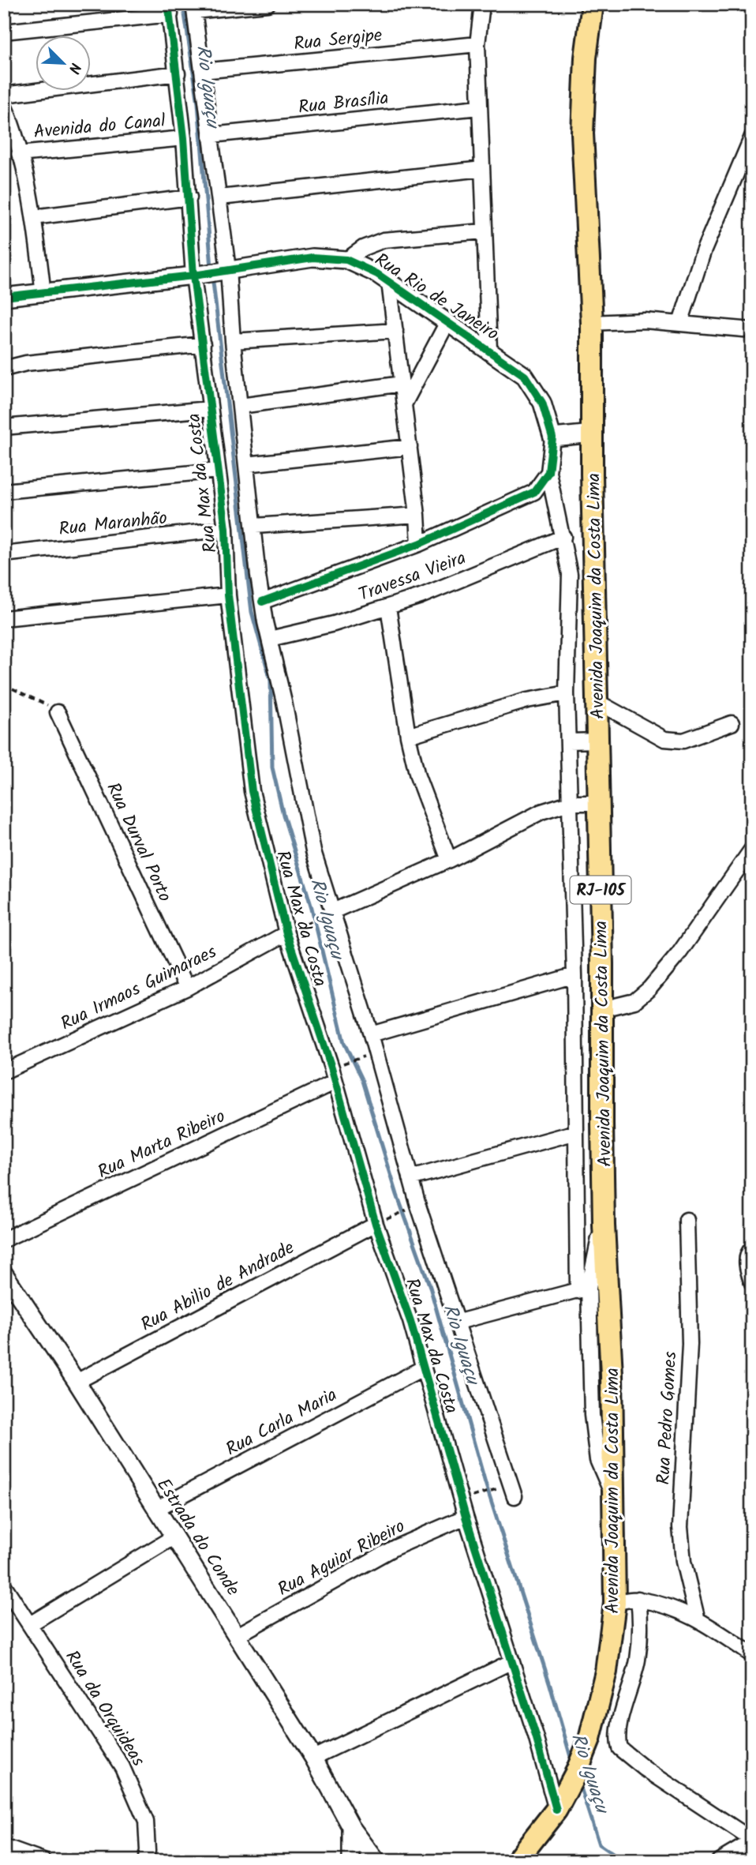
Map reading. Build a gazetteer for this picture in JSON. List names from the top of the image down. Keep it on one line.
{"streets":{"main road":["Avenida Joaquim da Costa Lima","RJ-105"],"street":["Rua Sergipe","Rua Brasília","Avenida do Canal","Rua Rio de Janeiro","Rua Max da Costa","Rua Maranhão","Travessa Vieira","Rua Durval Porto","Rua Irmaos Guimaraes","Rua Marta Ribeiro","Rua Abilio de Andrade","Rua Pedro Gomes","Rua Carla Maria","Estrada do Conde","Rua Aguiar Ribeiro","Rua da Orquideas"]},"crossings":[["Rua Sergipe","Rua Max da Costa"],["Rua Brasília","Rua Max da Costa"],["Avenida do Canal","Rua Max da Costa"],["Rua Rio de Janeiro","Rua Max da Costa"],["Rua Max da Costa","Rua Maranhão"],["Rua Max da Costa","Travessa Vieira"],["Rua Max da Costa","Avenida Joaquim da Costa Lima"],["Rua Max da Costa","Rua Irmaos Guimaraes"],["Rua Max da Costa","Rua Marta Ribeiro"],["Rua Max da Costa","Rua Abilio de Andrade"],["Rua Max da Costa","Rua Carla Maria"],["Rua Max da Costa","Rua Aguiar Ribeiro"],["Rua Durval Porto","Rua Irmaos Guimaraes"],["Rua Abilio de Andrade","Estrada do Conde"],["Rua Carla Maria","Estrada do Conde"],["Estrada do Conde","Rua Aguiar Ribeiro"]],"water":["Rio Iguaçu"],"north":"bottom right"}
